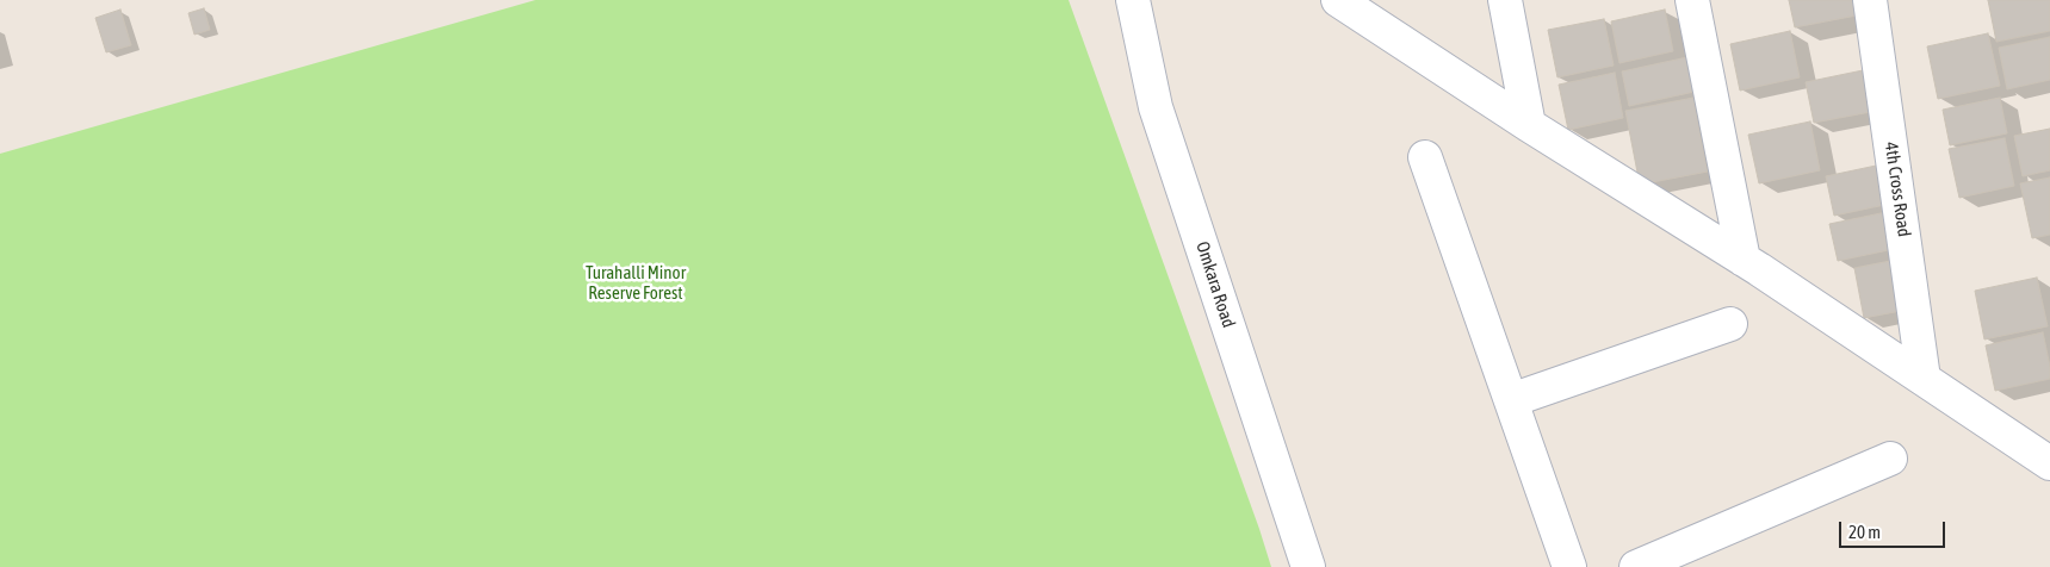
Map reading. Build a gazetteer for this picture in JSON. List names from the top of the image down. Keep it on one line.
{"streets":{"street":["4th Cross Road","Omkara Road"]},"parks":["Turahalli Minor Reserve Forest"],"scale_bar":"20 m"}
